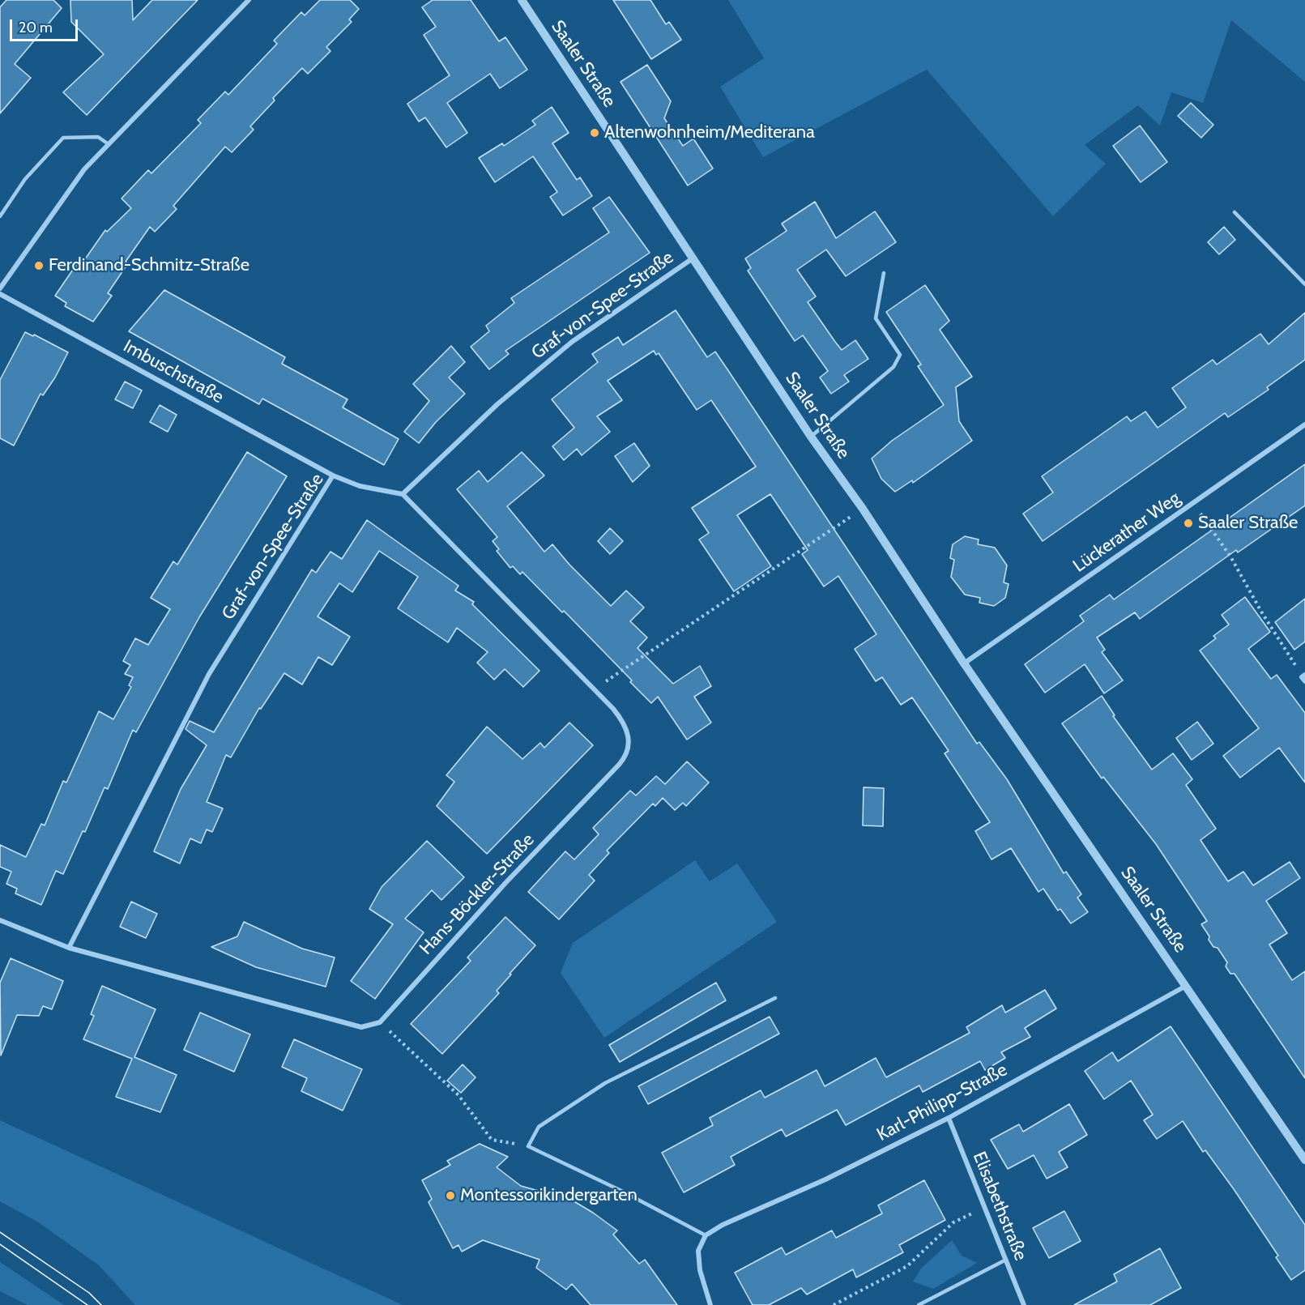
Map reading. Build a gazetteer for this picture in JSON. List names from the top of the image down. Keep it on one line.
{"streets":{"street":["Saaler Straße","Graf-von-Spee-Straße","Imbuschstraße","Lückerather Weg","Hans-Böckler-Straße","Karl-Philipp-Straße","Elisabethstraße"]},"crossings":[["Saaler Straße","Graf-von-Spee-Straße"],["Saaler Straße","Lückerather Weg"],["Saaler Straße","Karl-Philipp-Straße"],["Graf-von-Spee-Straße","Imbuschstraße"],["Graf-von-Spee-Straße","Hans-Böckler-Straße"],["Karl-Philipp-Straße","Elisabethstraße"]],"places":["Altenwohnheim/Mediterana","Ferdinand-Schmitz-Straße","Saaler Straße","Montessorikindergarten"],"scale_bar":"20 m"}
